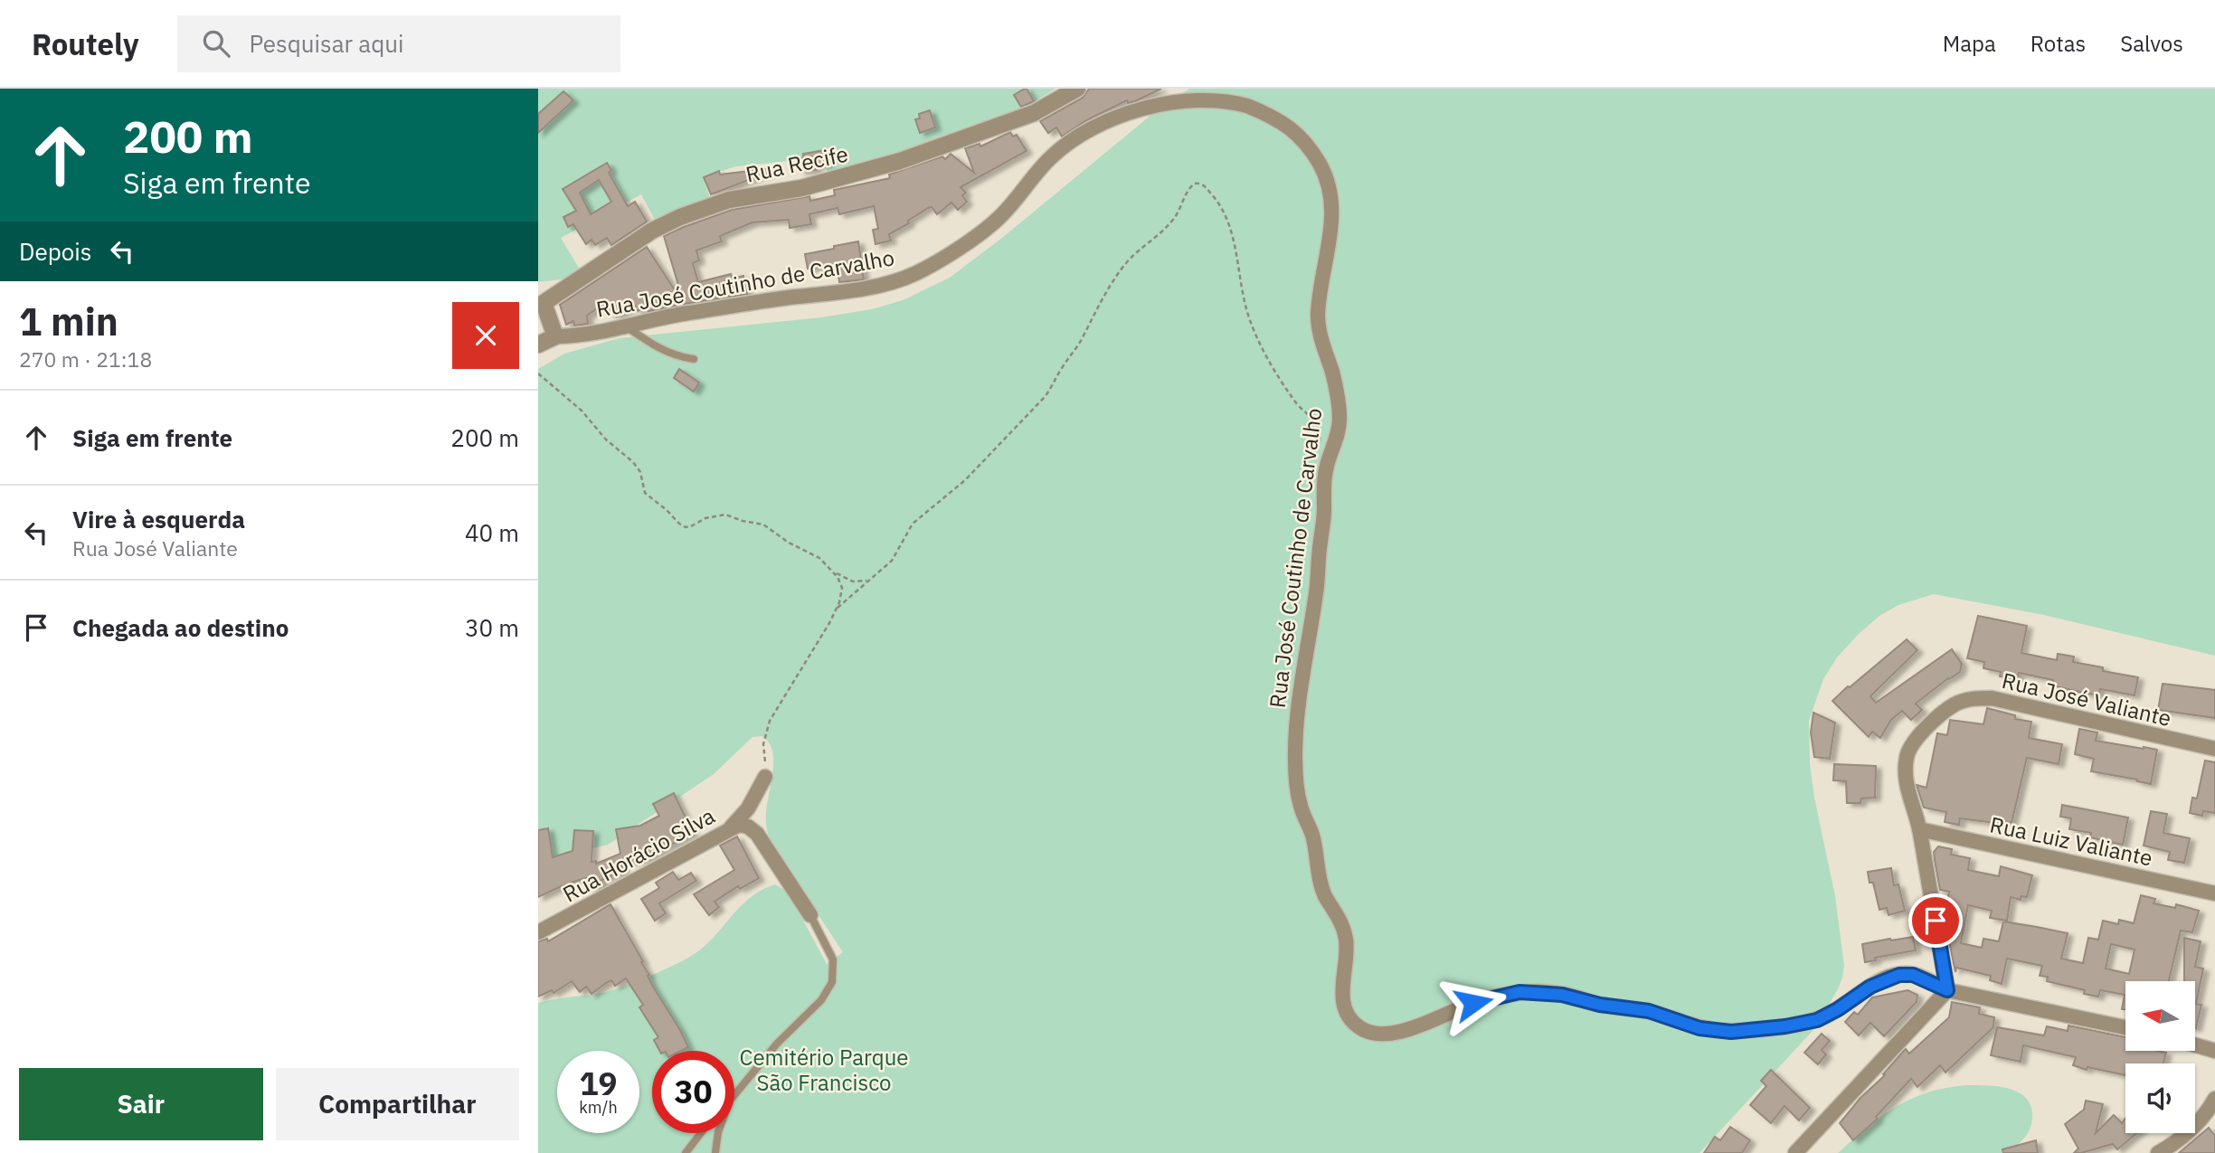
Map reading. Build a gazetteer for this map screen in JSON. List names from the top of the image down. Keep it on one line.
{"streets":{"street":["Rua Recife","Rua José Coutinho de Carvalho","Rua José Valiante","Rua Luiz Valiante","Rua Horácio Silva"]},"crossings":[["Rua José Coutinho de Carvalho","Rua José Valiante"],["Rua José Valiante","Rua Luiz Valiante"]],"parks":["Cemitério Parque São Francisco"],"north":"left","page":{"header":"Routely","search":"Pesquisar aqui","nav":["Mapa","Rotas","Salvos"],"turn":["200 m","Siga em frente"],"then":"Depois","heading":["1 min","270 m · 21:18"],"list":[{"name":"Siga em frente","value":"200 m"},{"name":"Vire à esquerda","note":"Rua José Valiante","value":"40 m"},{"name":"Chegada ao destino","value":"30 m"}],"speed":"19 km/h","limit":"30","buttons":["Sair","Compartilhar"]}}
